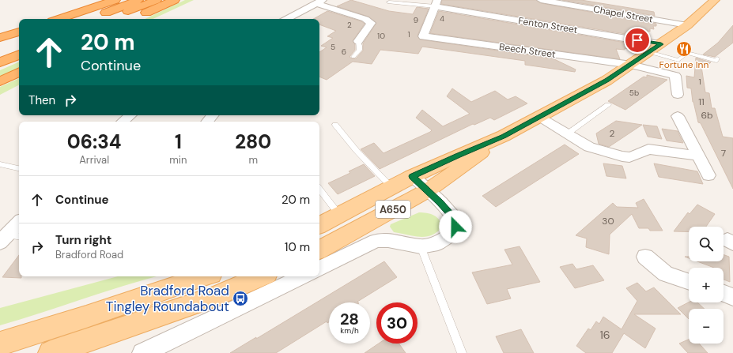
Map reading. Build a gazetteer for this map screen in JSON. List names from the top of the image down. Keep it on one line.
{"streets":{"main road":["A650"],"street":["Chapel Street","Fenton Street","Beech Street"]},"crossings":[["Chapel Street","A650"],["Fenton Street","Beech Street"],["Fenton Street","A650"],["Beech Street","A650"]],"places":{"restaurant":["Fortune Inn"],"bus stop":["Bradford Road Tingley Roundabout"]},"house_numbers":["4","9","2","1","10","5","6","1","5b","11","6b","2","7","30","16"],"page":{"turn":["20 m","Continue"],"then":"Then","eta":["06:34","Arrival","1","min","280","m"],"list":[{"name":"Continue","value":"20 m"},{"name":"Turn right","note":"Bradford Road","value":"10 m"}],"map_buttons":["+","−"],"speed":"28 km/h","limit":"30"}}
